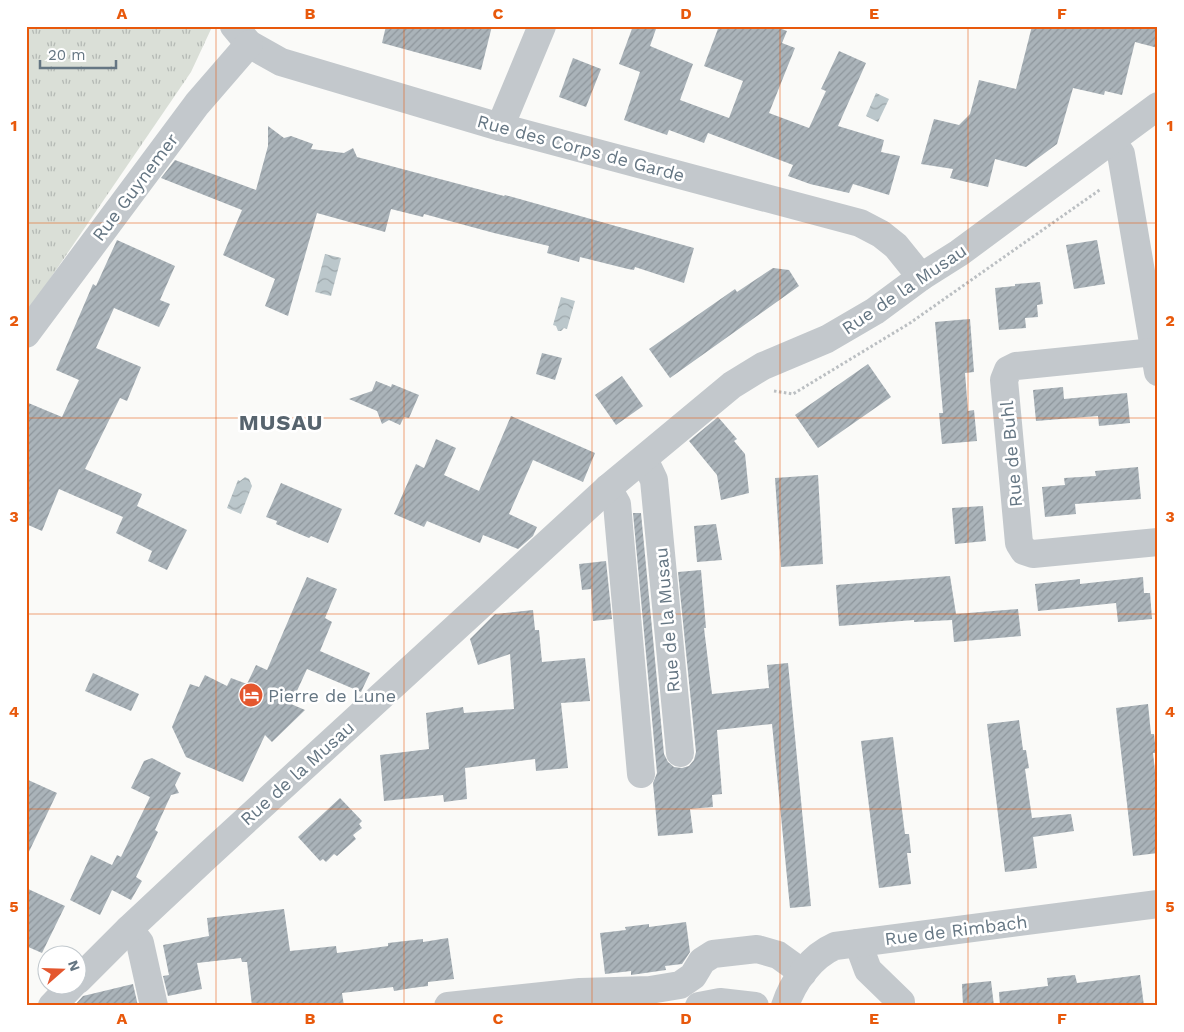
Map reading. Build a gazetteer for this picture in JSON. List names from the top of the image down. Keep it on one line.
{"streets":{"street":["Rue des Corps de Garde","Rue Guynemer","Rue de la Musau","Rue de Buhl","Rue de Rimbach"]},"crossings":[["Rue des Corps de Garde","Rue Guynemer"],["Rue des Corps de Garde","Rue de la Musau"]],"districts":["MUSAU"],"places":{"hotel":["Pierre de Lune"]},"scale_bar":"20 m","north":"right","grid":{"columns":["A","B","C","D","E","F"],"rows":["1","2","3","4","5"]}}
